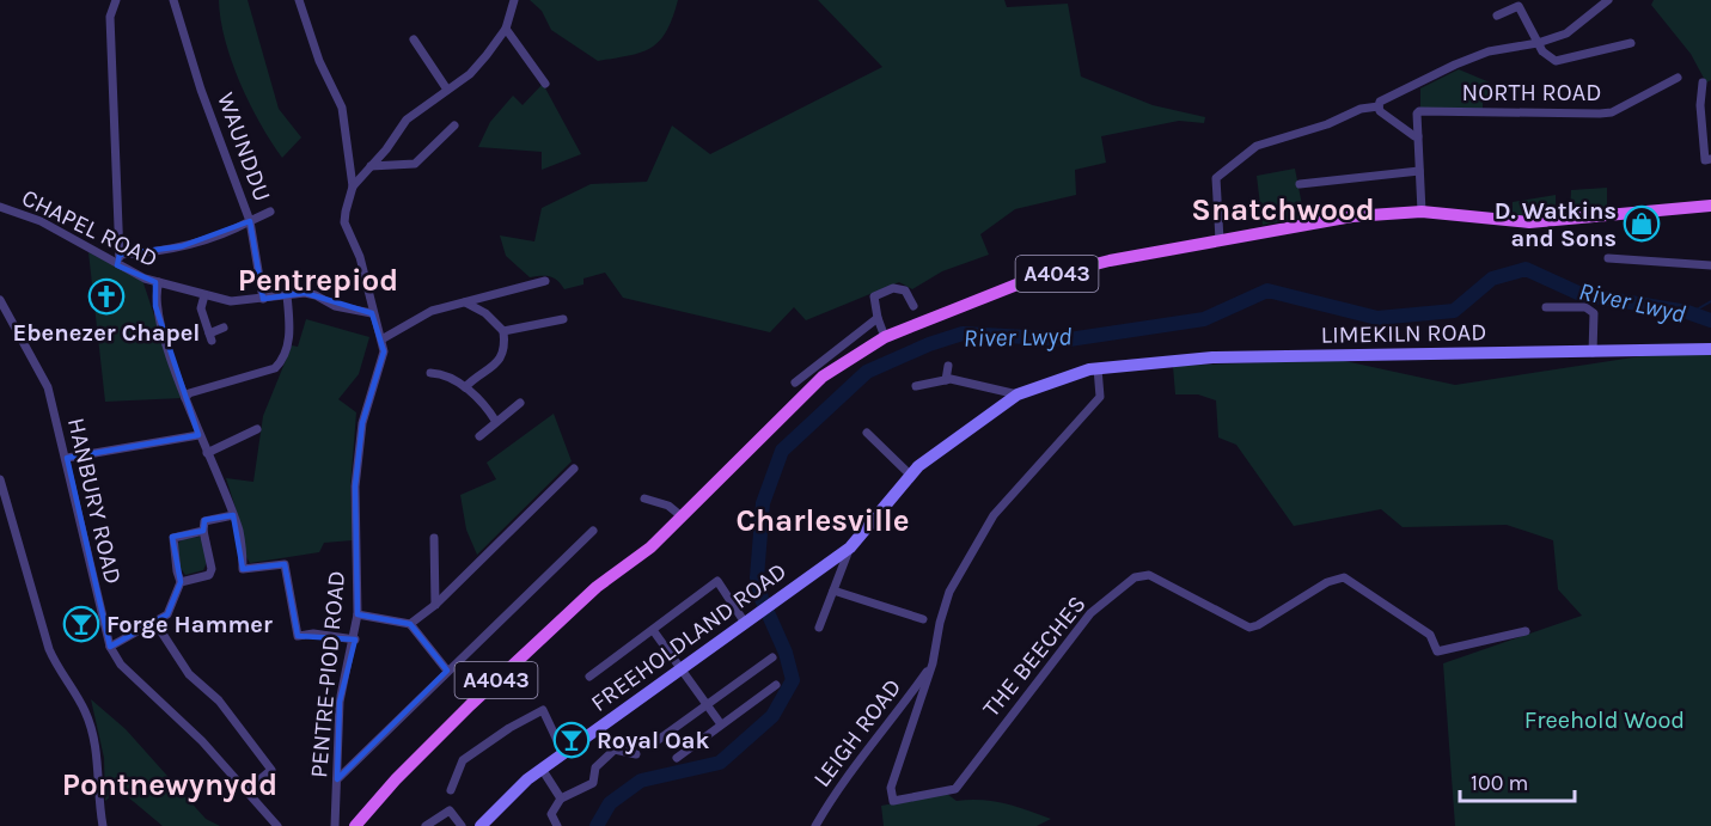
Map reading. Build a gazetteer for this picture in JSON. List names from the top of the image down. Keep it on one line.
{"streets":{"main road":["A4043","LIMEKILN ROAD","FREEHOLDLAND ROAD"],"street":["NORTH ROAD","WAUNDDU","CHAPEL ROAD","HANBURY ROAD","THE BEECHES","PENTRE-PIOD ROAD","LEIGH ROAD"]},"crossings":[["CHAPEL ROAD","PENTRE-PIOD ROAD"],["LIMEKILN ROAD","FREEHOLDLAND ROAD"],["THE BEECHES","LEIGH ROAD"]],"districts":["Snatchwood","Pentrepiod","Charlesville","Pontnewynydd"],"water":["River Lwyd"],"parks":["Freehold Wood"],"places":{"shop":["D. Watkins and Sons"],"church":["Ebenezer Chapel"],"bar":["Forge Hammer","Royal Oak"]},"scale_bar":"100 m"}
